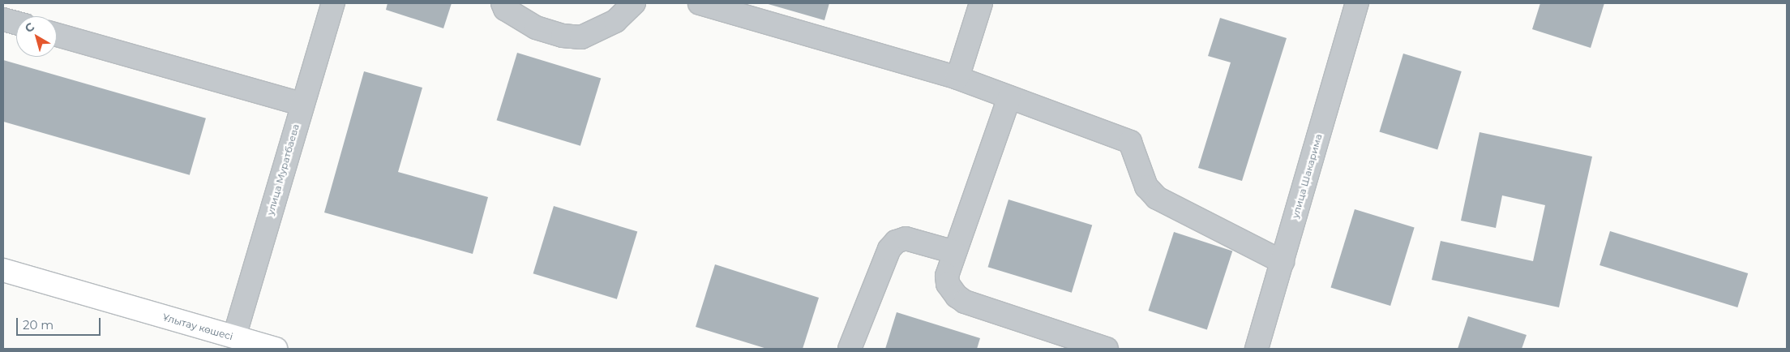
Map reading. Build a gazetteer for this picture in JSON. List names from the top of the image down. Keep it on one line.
{"streets":{"main road":["Ұлытау көшесі"],"street":["улица Муратбаева","улица Шакарима"]},"crossings":[["улица Муратбаева","Ұлытау көшесі"]],"scale_bar":"20 m","north":"top left"}
